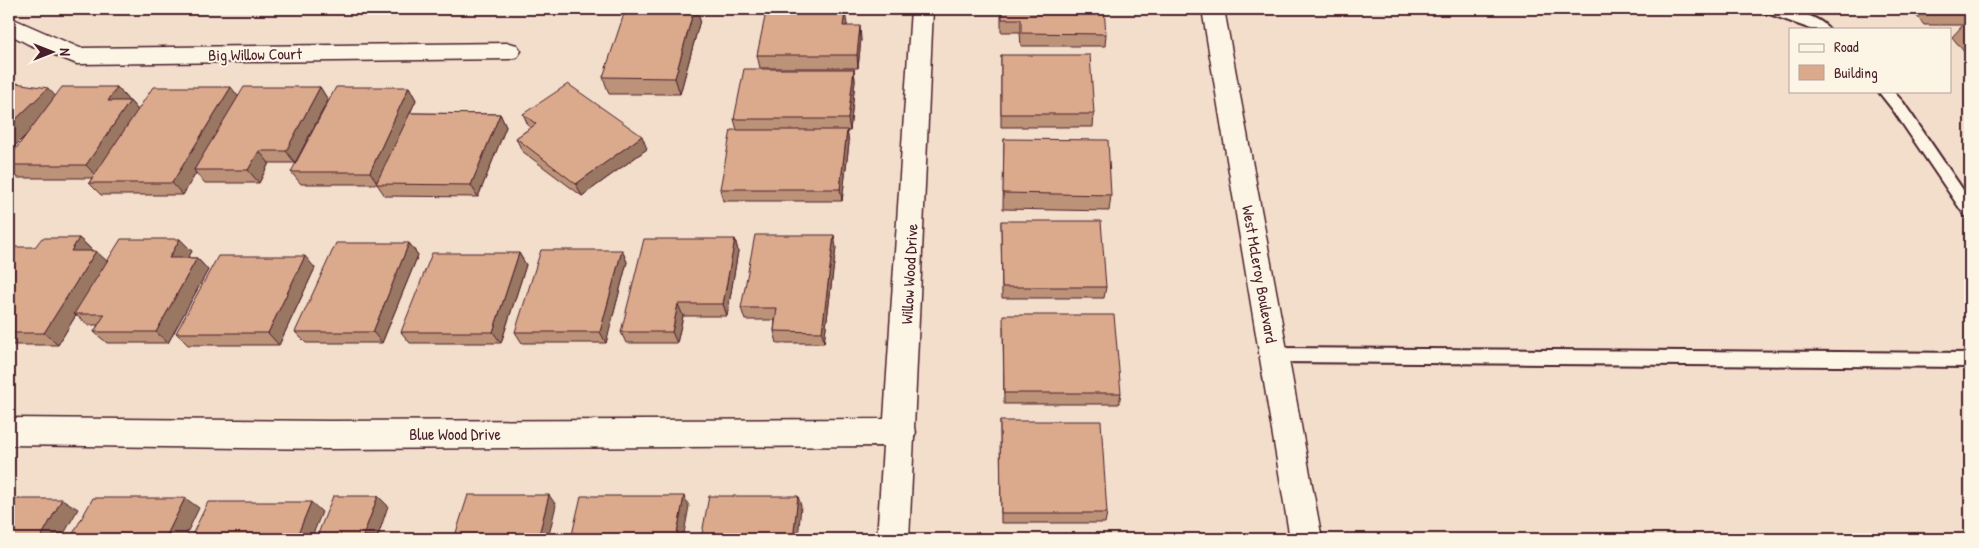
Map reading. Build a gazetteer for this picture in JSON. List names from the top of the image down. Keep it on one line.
{"streets":{"street":["Big Willow Court","Willow Wood Drive","West McLeroy Boulevard","Blue Wood Drive"]},"crossings":[["Willow Wood Drive","Blue Wood Drive"]],"legend":["Road","Building"],"north":"right"}
